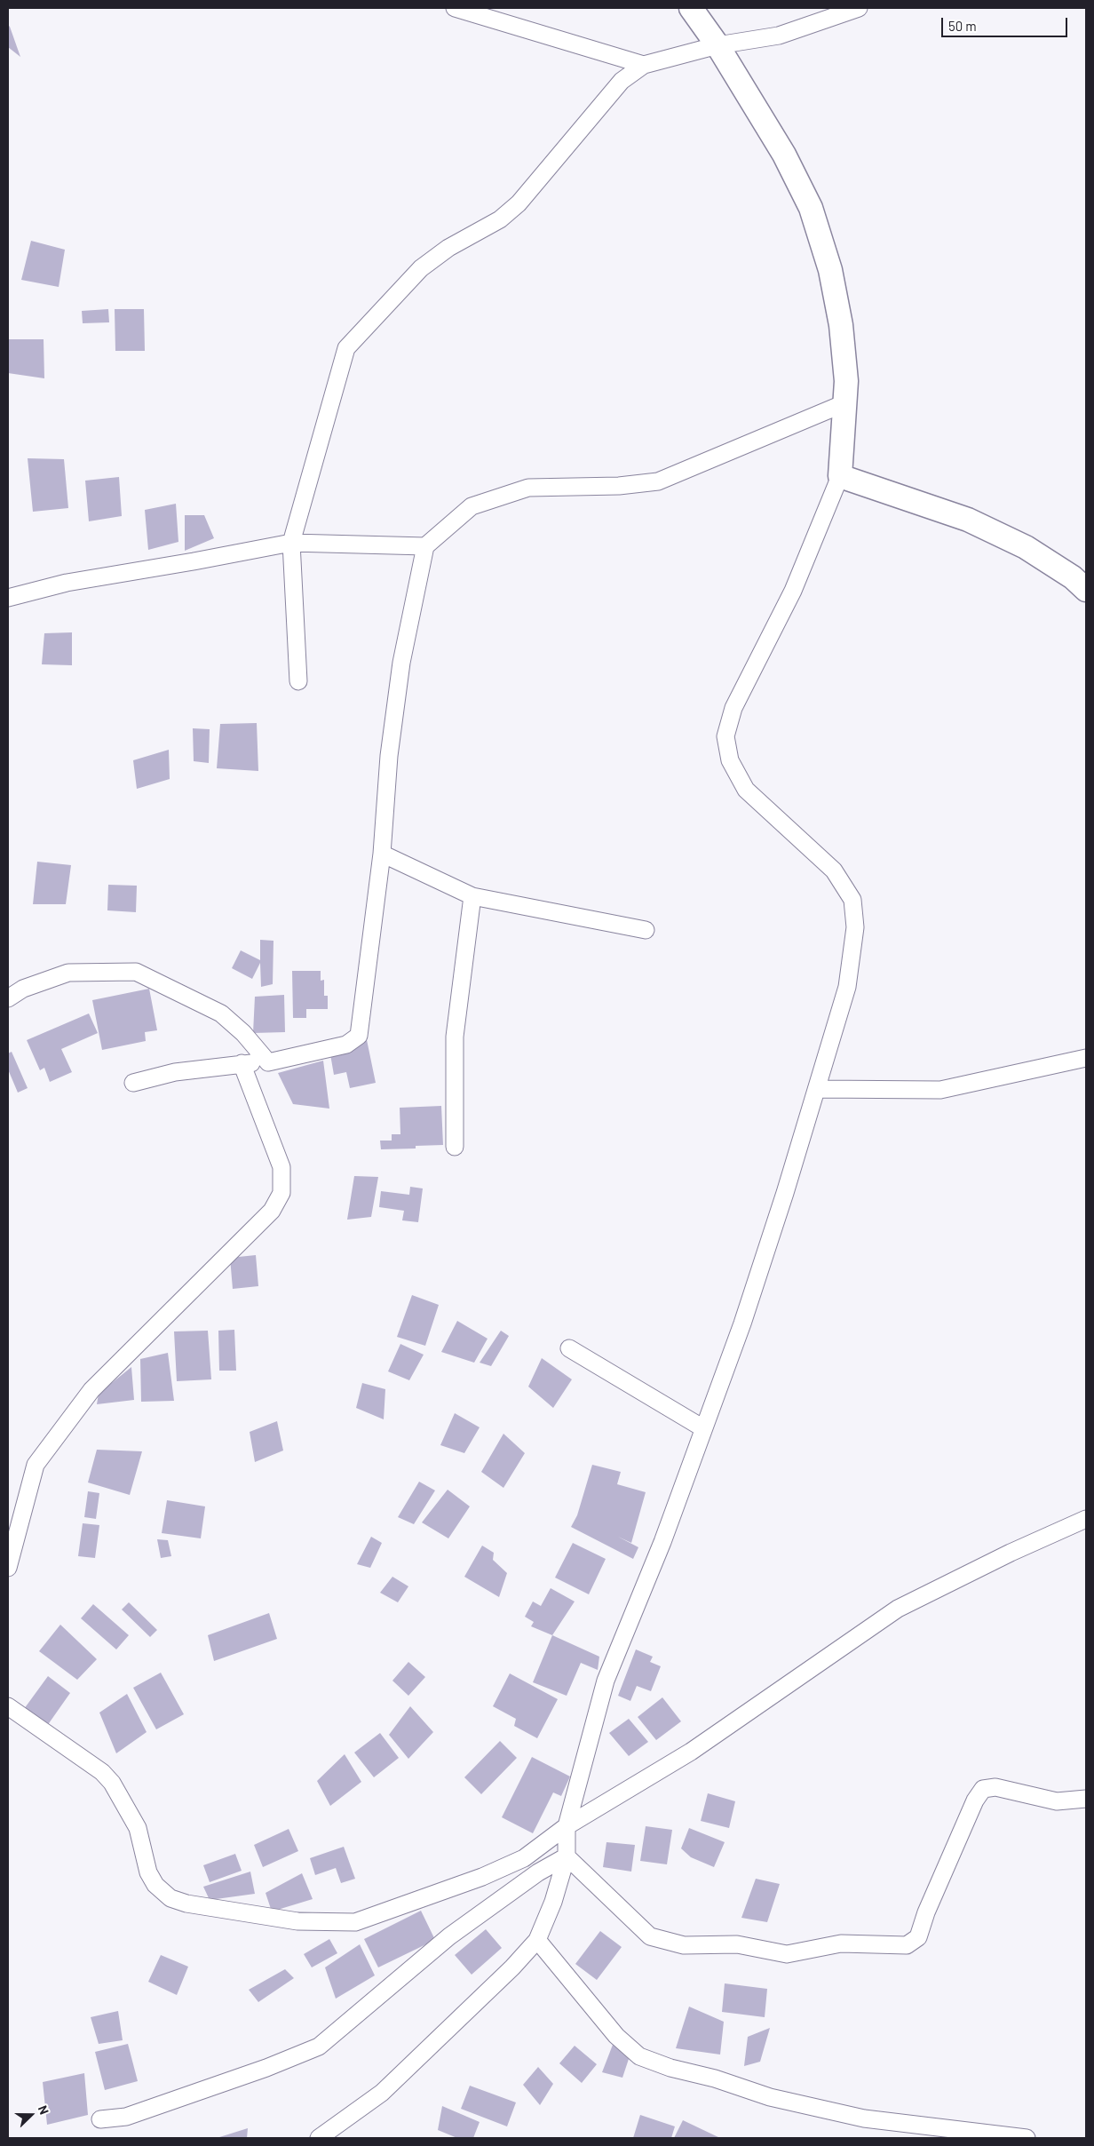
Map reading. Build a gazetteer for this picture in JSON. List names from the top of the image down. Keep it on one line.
{"scale_bar":"50 m","north":"right"}
